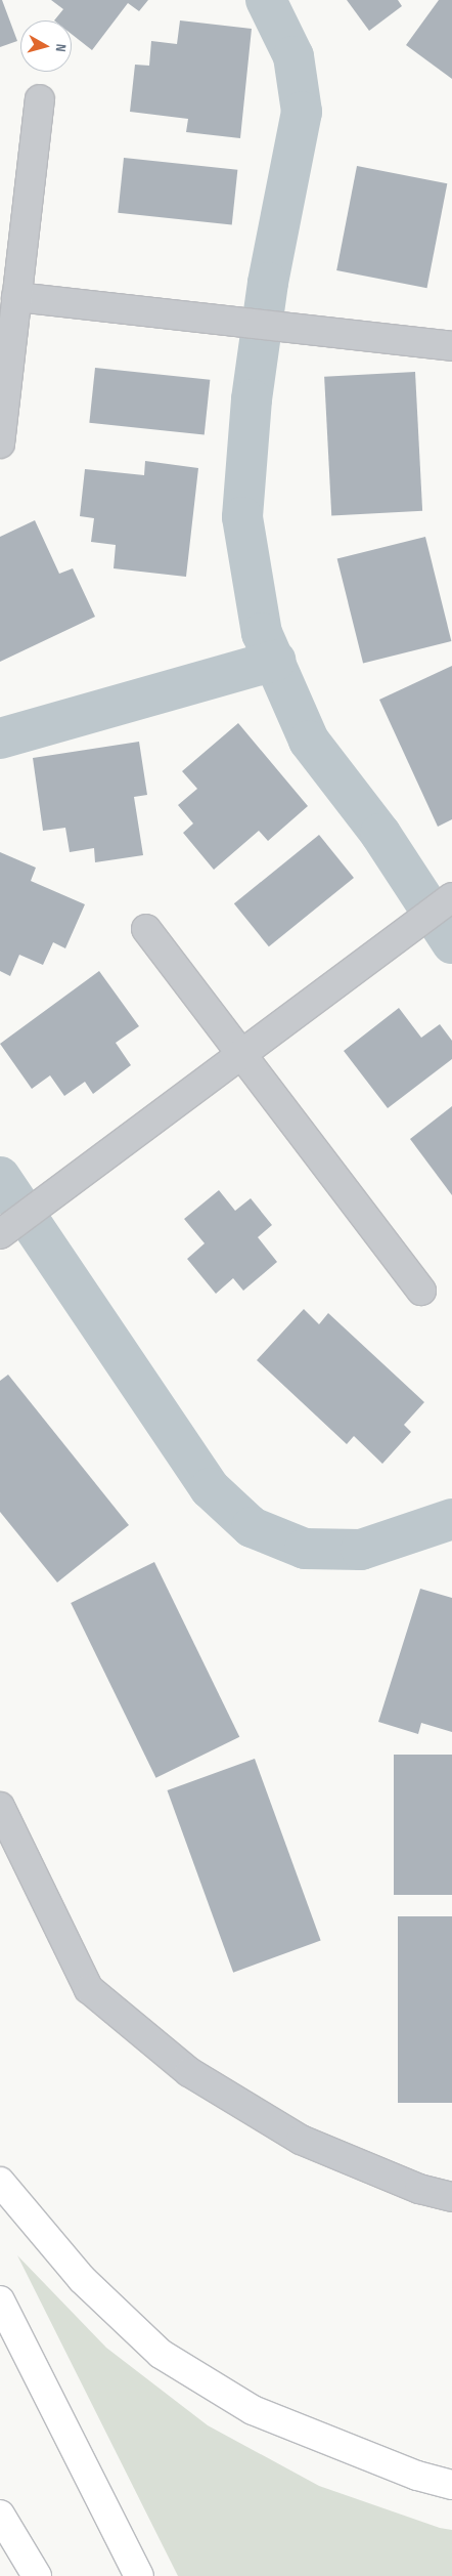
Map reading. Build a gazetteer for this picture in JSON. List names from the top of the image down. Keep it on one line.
{"north":"right"}
